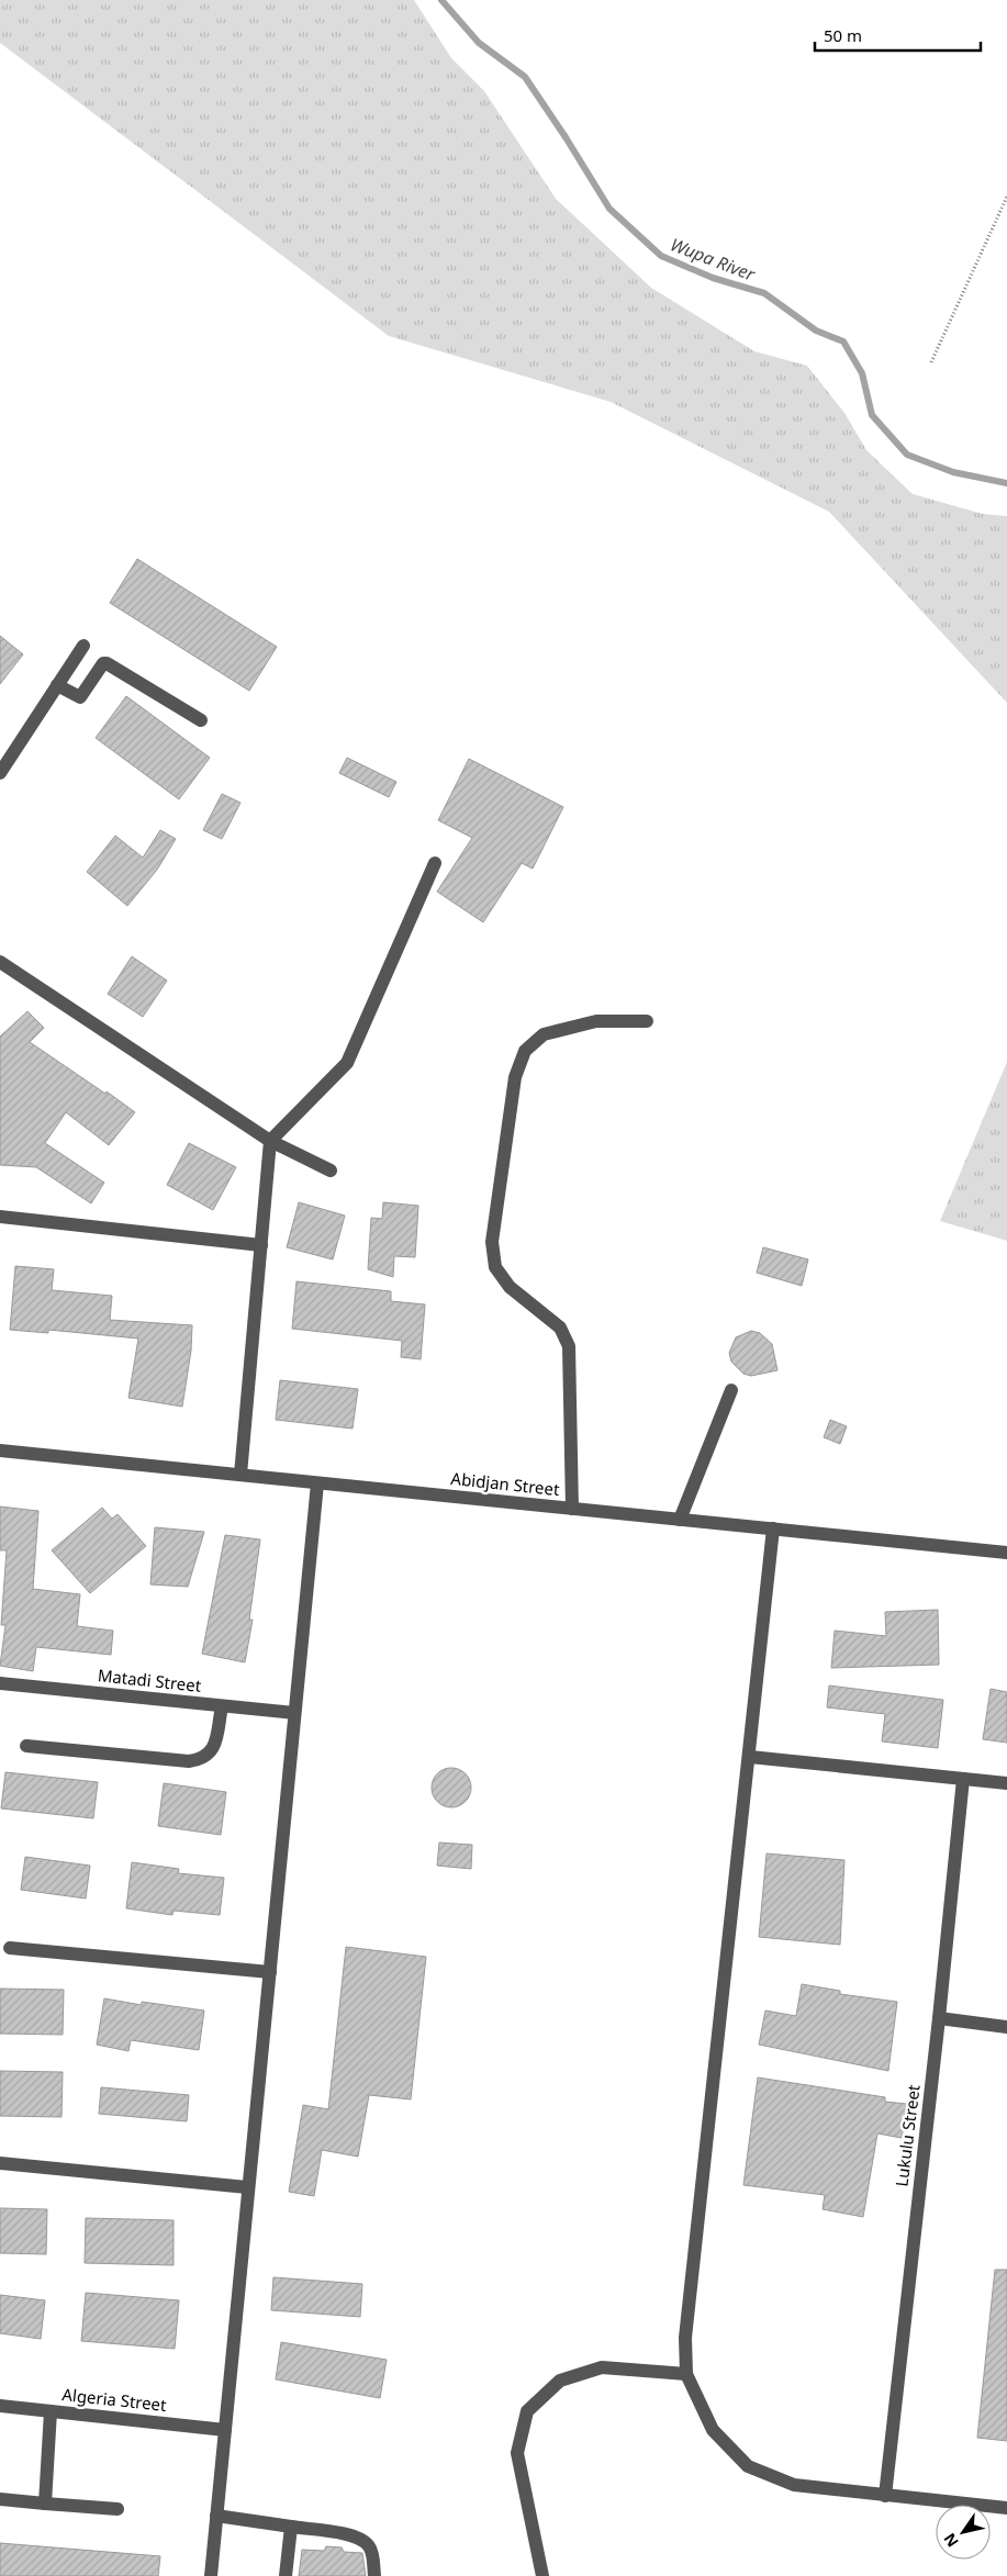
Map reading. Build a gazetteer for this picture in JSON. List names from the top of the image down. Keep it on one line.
{"streets":{"street":["Abidjan Street","Matadi Street","Lukulu Street","Algeria Street"]},"water":["Wupa River"],"scale_bar":"50 m","north":"bottom left"}
